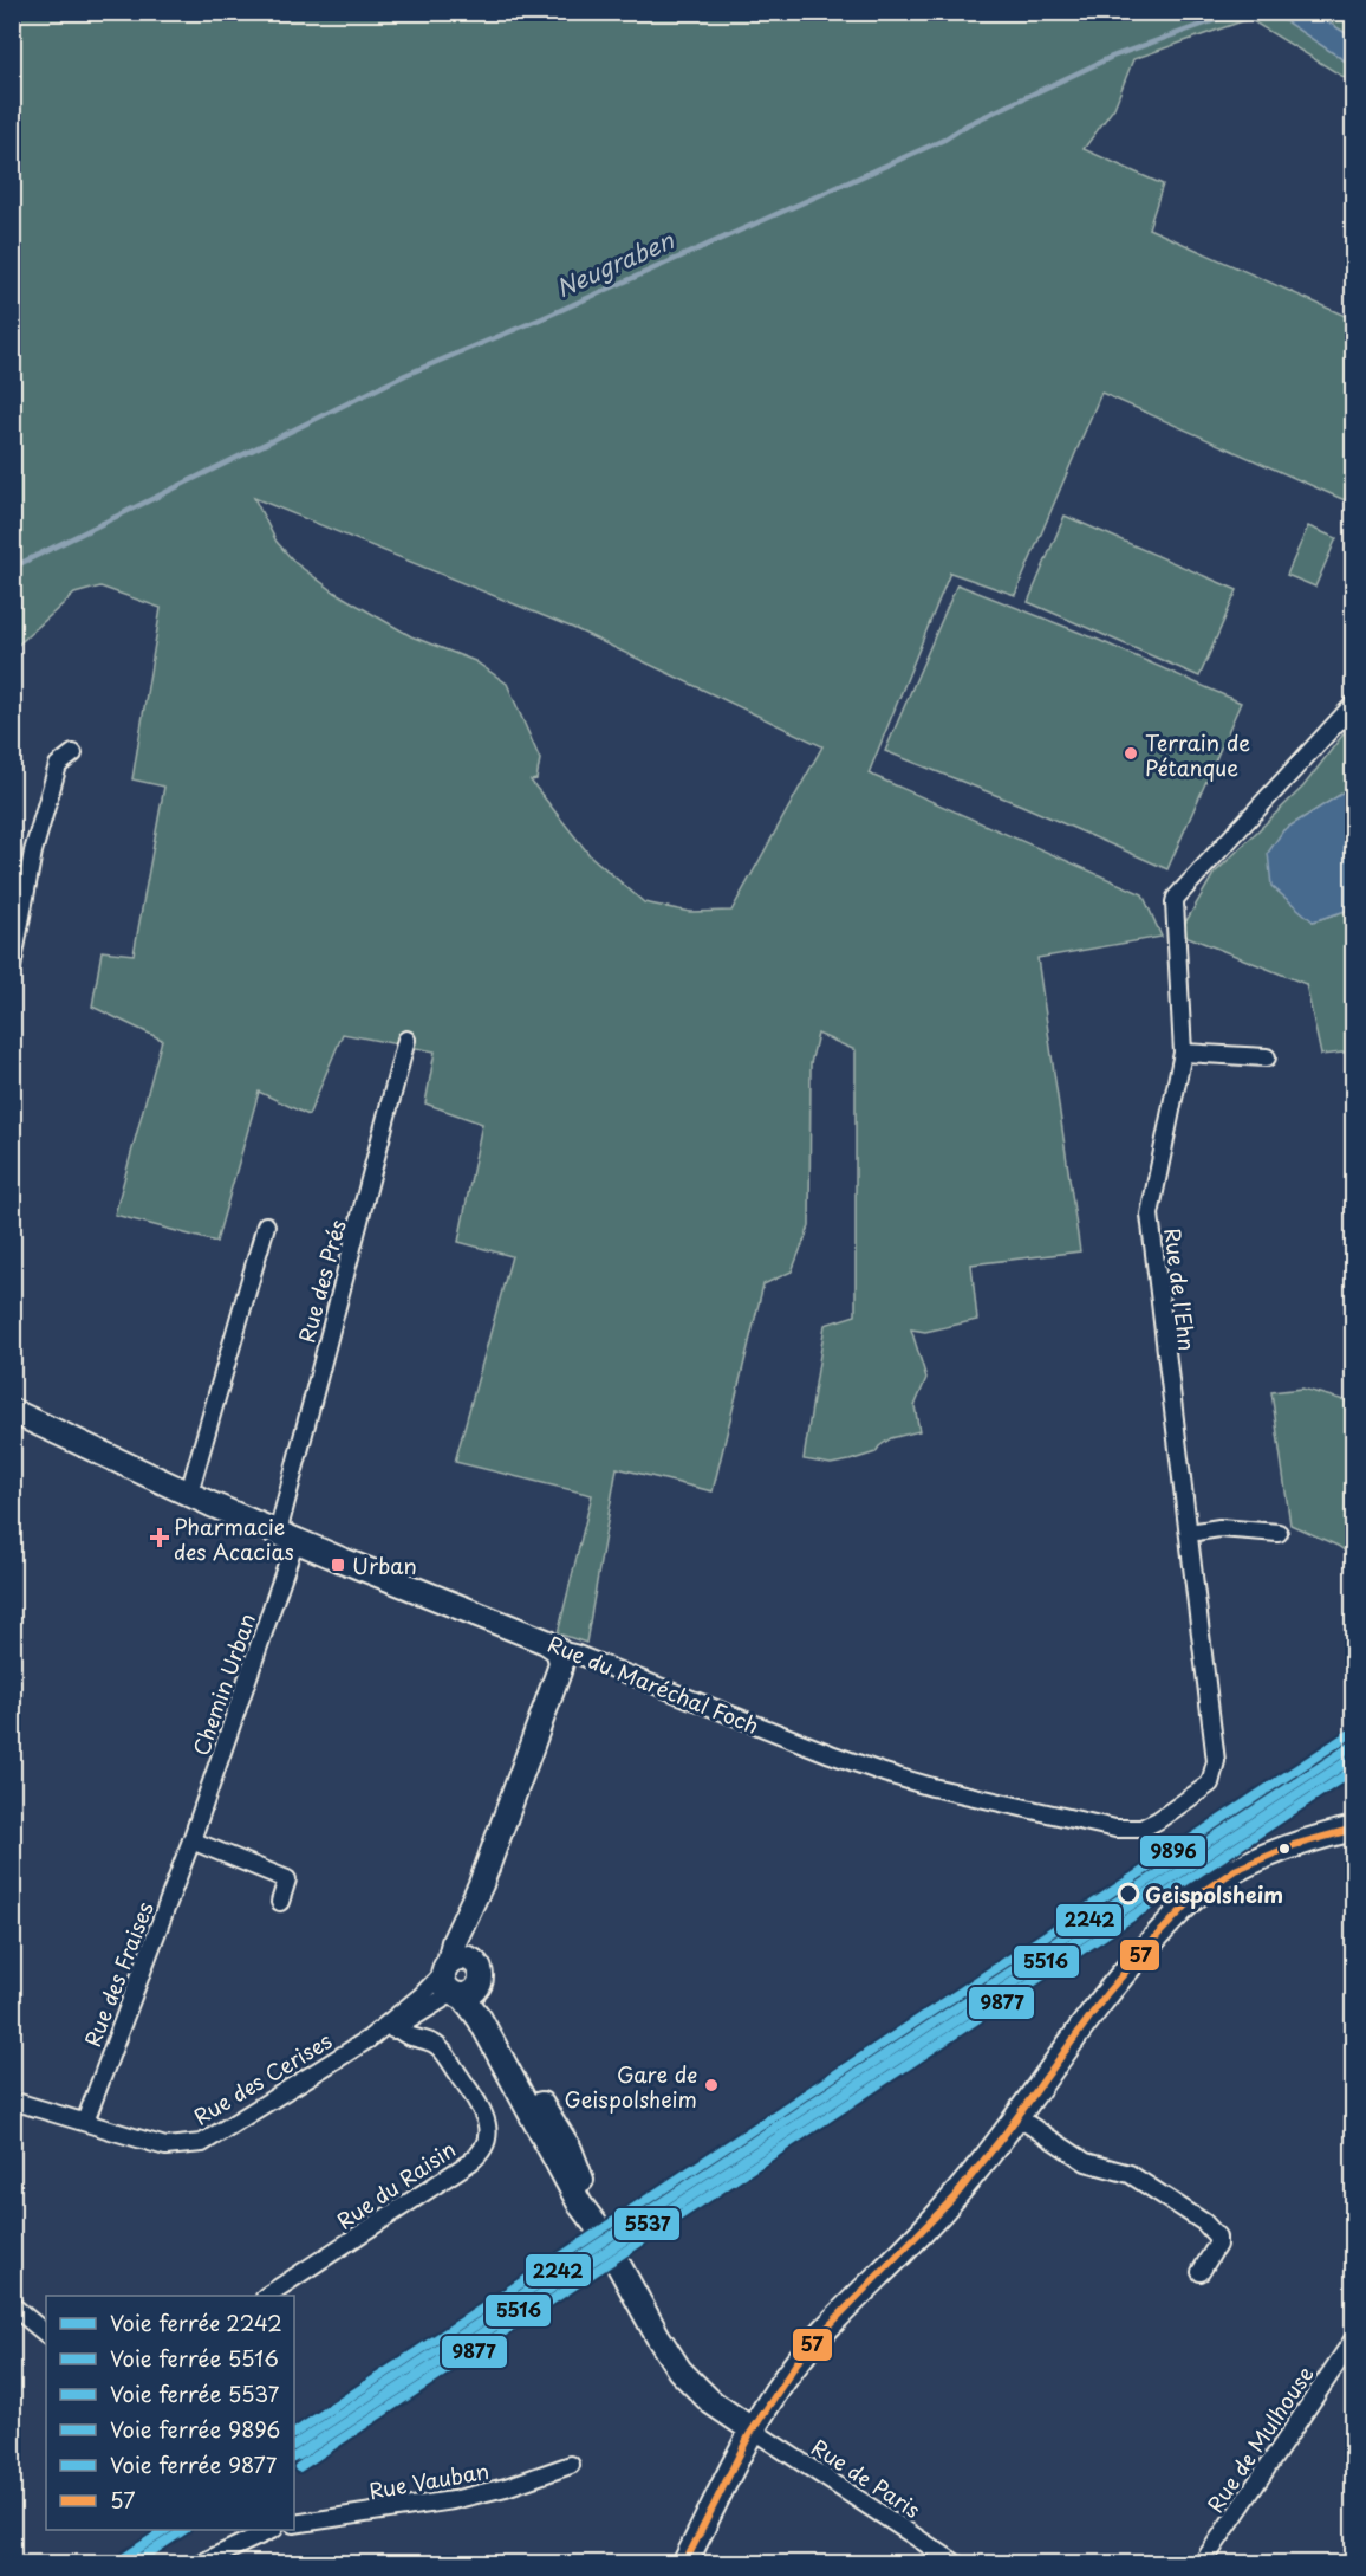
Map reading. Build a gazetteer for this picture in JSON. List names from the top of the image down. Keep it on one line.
{"streets":{"main road":["Rue du Maréchal Foch"],"street":["Rue des Prés","Rue de l'Ehn","Chemin Urban","Rue des Fraises","Rue des Cerises","Rue du Raisin","Rue de Mulhouse","Rue de Paris","Rue Vauban"]},"crossings":[["Rue des Prés","Chemin Urban"],["Rue des Prés","Rue du Maréchal Foch"],["Rue de l'Ehn","Rue du Maréchal Foch"],["Chemin Urban","Rue du Maréchal Foch"],["Chemin Urban","Rue des Fraises"],["Rue des Fraises","Rue des Cerises"],["Rue des Cerises","Rue du Raisin"]],"water":["Neugraben"],"places":{"other":["Terrain de Pétanque","Geispolsheim","Gare de Geispolsheim"],"health":["Pharmacie des Acacias"],"transit":["Urban"]},"lines":["rail line 9896","rail line 2242","rail line 5537","rail line 5516","rail line 9877","transit line 57"],"legend":["Voie ferrée 2242","Voie ferrée 5516","Voie ferrée 5537","Voie ferrée 9896","Voie ferrée 9877","57"]}
